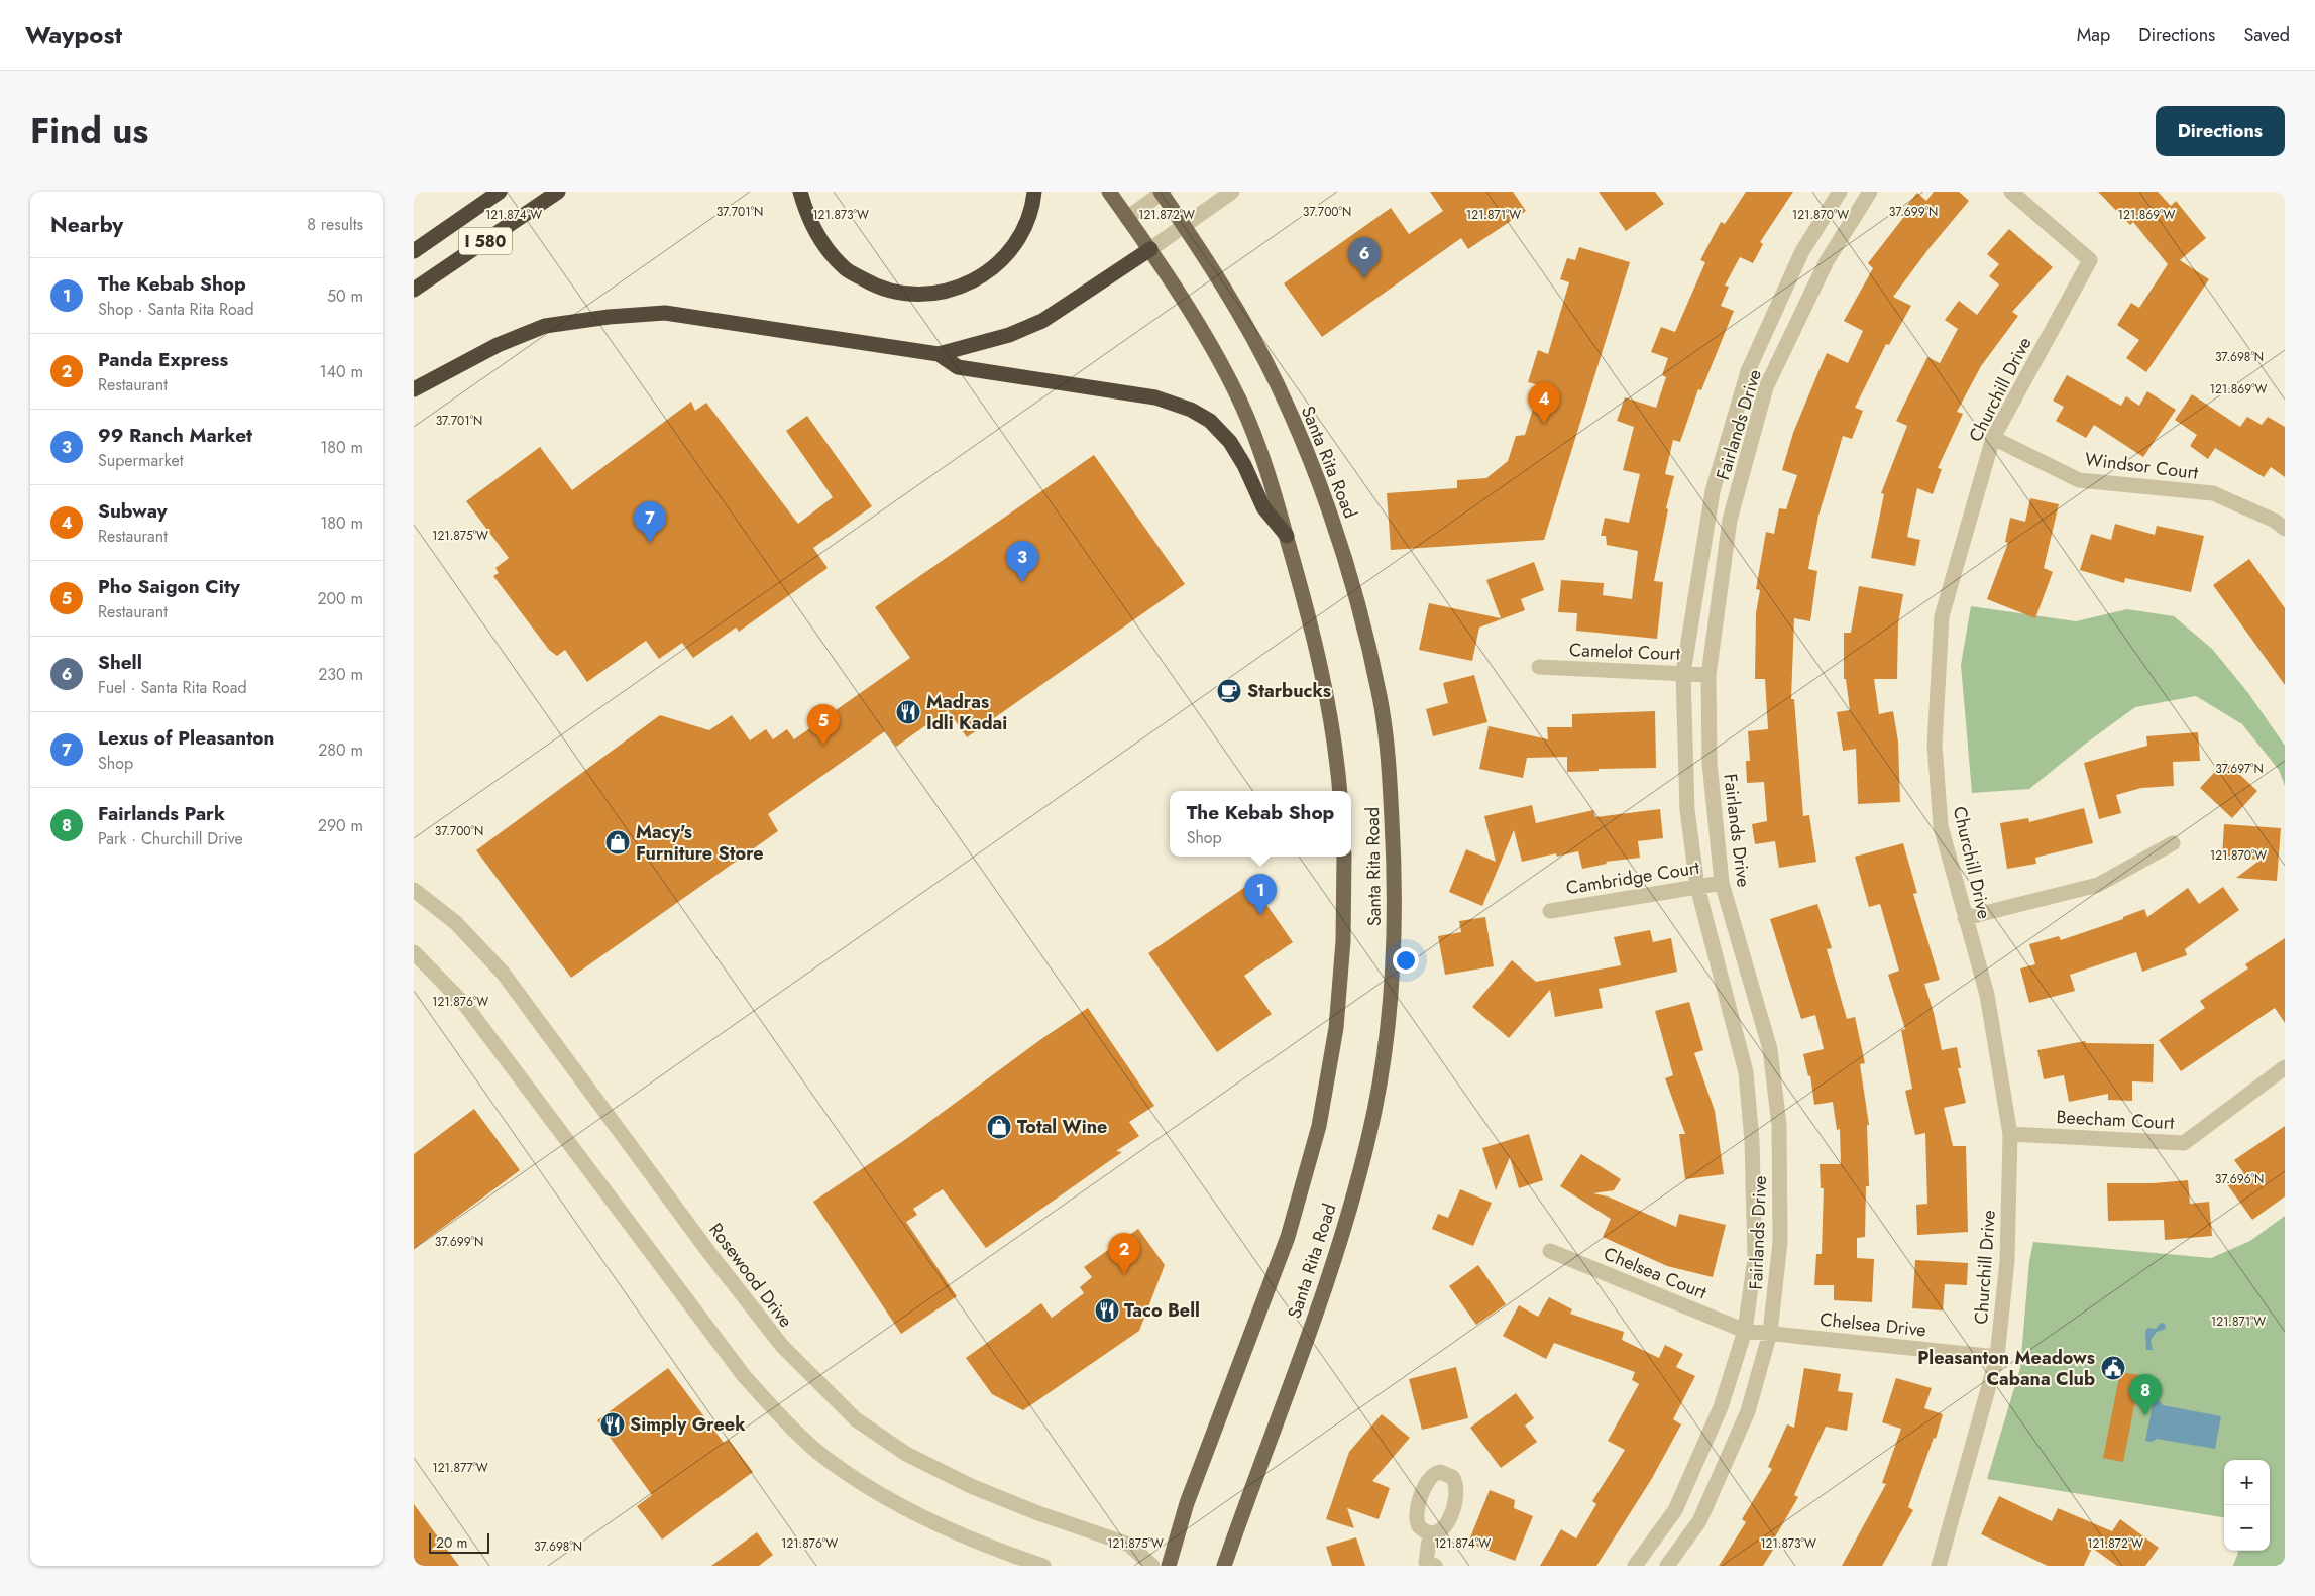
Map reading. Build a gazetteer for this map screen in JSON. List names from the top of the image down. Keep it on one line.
{"streets":{"highway":["I 580"],"main road":["Santa Rita Road"],"street":["Churchill Drive","Fairlands Drive","Windsor Court","Camelot Court","Cambridge Court","Beecham Court","Chelsea Court","Rosewood Drive","Chelsea Drive"]},"crossings":[["Churchill Drive","Windsor Court"],["Churchill Drive","Beecham Court"],["Churchill Drive","Chelsea Drive"],["Fairlands Drive","Camelot Court"],["Fairlands Drive","Cambridge Court"],["Fairlands Drive","Chelsea Court"],["Fairlands Drive","Chelsea Drive"],["Chelsea Court","Chelsea Drive"]],"places":{"cafe":["Starbucks"],"restaurant":["Madras Idli Kadai","Taco Bell","Simply Greek"],"shop":["Macy's Furniture Store","Total Wine"],"public building":["Pleasanton Meadows Cabana Club"]},"scale_bar":"20 m","page":{"header":"Waypost","nav":["Map","Directions","Saved"],"title":"Find us","buttons":"Directions","heading":["Nearby","8 results"],"pins":["6","4","7","3","5","1","2","8"],"list":[{"mark":"1","name":"The Kebab Shop","note":"Shop · Santa Rita Road","value":"50 m"},{"mark":"2","name":"Panda Express","note":"Restaurant","value":"140 m"},{"mark":"3","name":"99 Ranch Market","note":"Supermarket","value":"180 m"},{"mark":"4","name":"Subway","note":"Restaurant","value":"180 m"},{"mark":"5","name":"Pho Saigon City","note":"Restaurant","value":"200 m"},{"mark":"6","name":"Shell","note":"Fuel · Santa Rita Road","value":"230 m"},{"mark":"7","name":"Lexus of Pleasanton","note":"Shop","value":"280 m"},{"mark":"8","name":"Fairlands Park","note":"Park · Churchill Drive","value":"290 m"}],"popup":["The Kebab Shop","Shop"],"map_buttons":["+","−"],"scale":"20 m"},"coordinates":["37.699°N","37.701°N","37.700°N","121.873°W","121.872°W","121.870°W","121.869°W","121.874°W","121.871°W","37.698°N","121.875°W","37.697°N","121.876°W","37.696°N","121.877°W"]}
